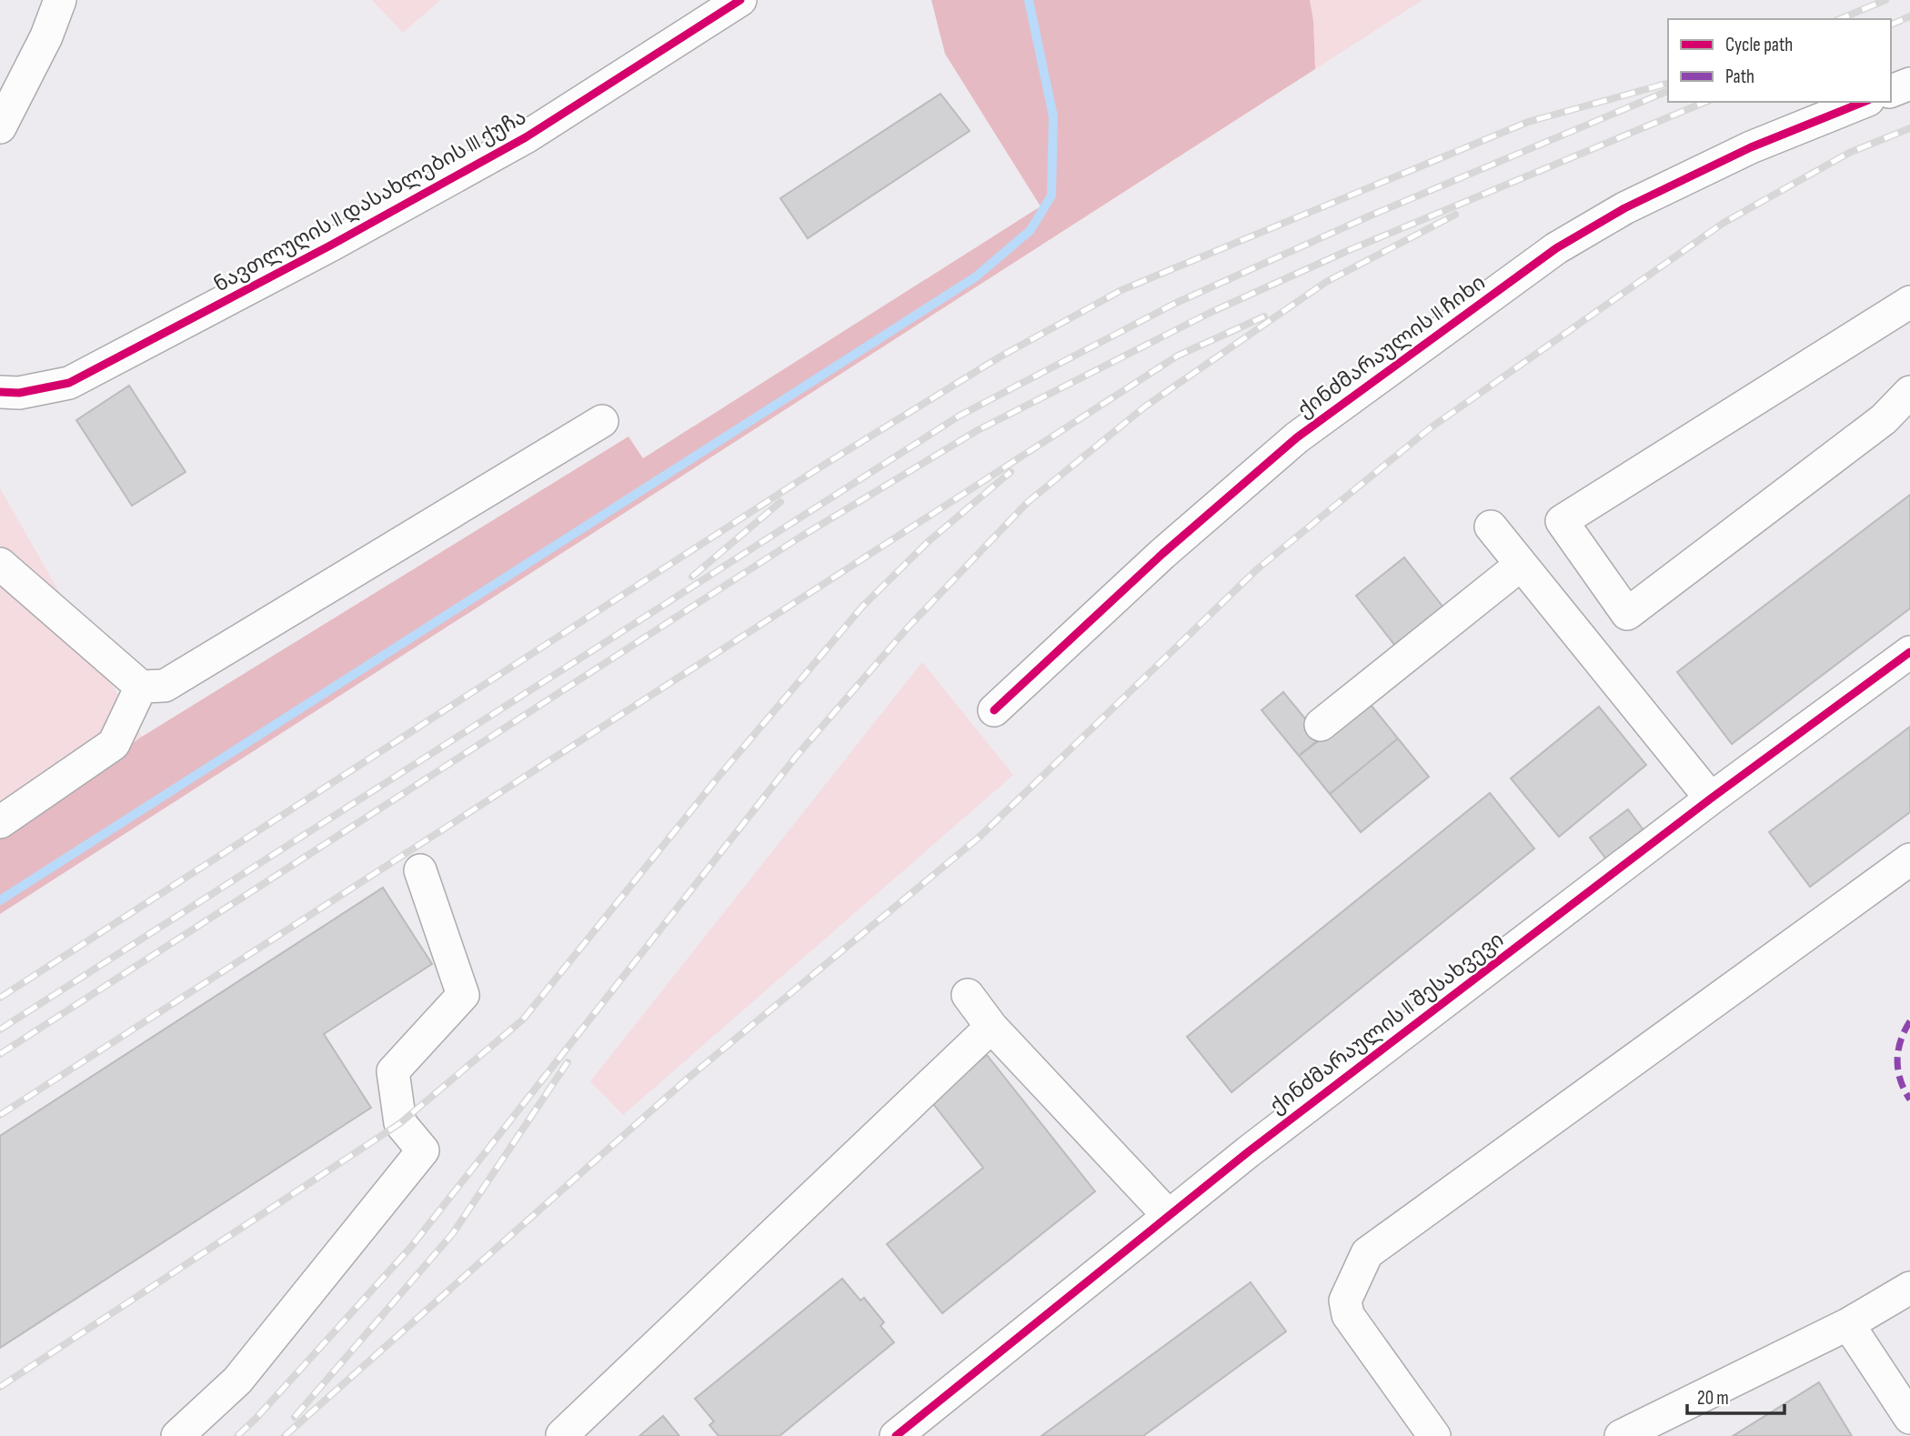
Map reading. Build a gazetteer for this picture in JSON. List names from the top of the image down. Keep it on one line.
{"streets":{"street":["ნავთლუღის II დასახლების III ქუჩა","ქინძმარაულის II ჩიხი","ქინძმარაულის II შესახვევი"]},"legend":["Cycle path","Path"],"scale_bar":"20 m"}
